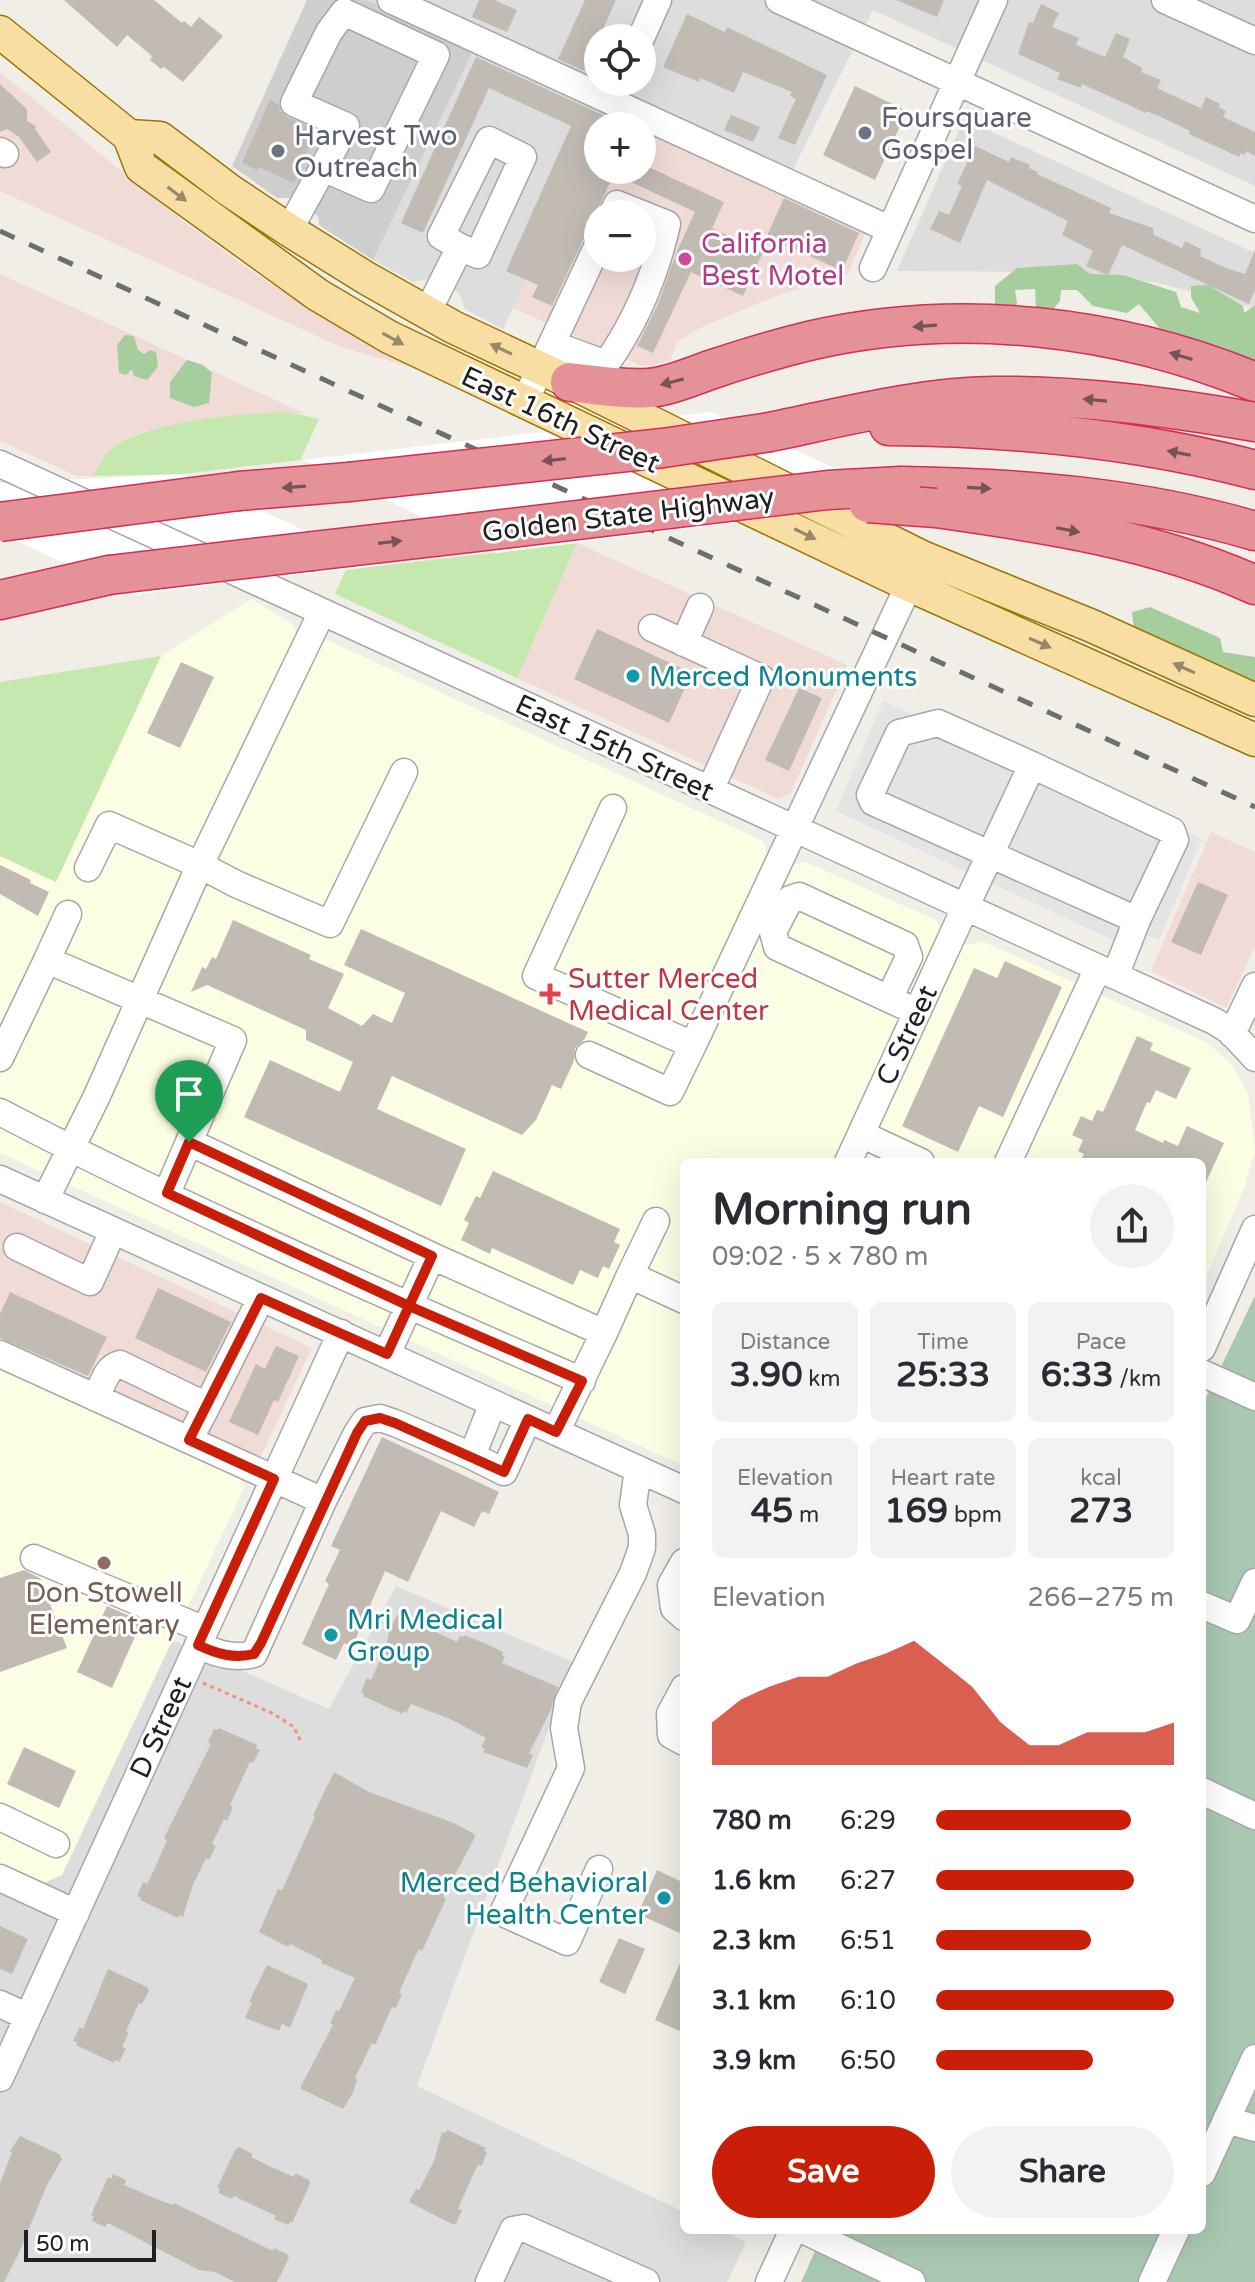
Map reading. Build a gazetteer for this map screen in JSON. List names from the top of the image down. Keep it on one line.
{"streets":{"highway":["Golden State Highway"],"main road":["East 16th Street"],"street":["East 15th Street","C Street","D Street"]},"crossings":[["East 15th Street","C Street"]],"places":{"other":["Foursquare Gospel","Harvest Two Outreach","California Best Motel","Merced Monuments","Don Stowell Elementary","Mri Medical Group","Merced Behavioral Health Center"],"health":["Sutter Merced Medical Center"]},"scale_bar":"50 m","page":{"map_buttons":["+","−"],"heading":["Morning run","09:02 · 5 × 780 m"],"stats":[["Distance","3.90 km"],["Time","25:33"],["Pace","6:33 /km"],["Elevation","45 m"],["Heart rate","169 bpm"],["kcal","273"]],"chart":["Elevation","266–275 m"],"list":[{"name":"780 m","note":"6:29"},{"name":"1.6 km","note":"6:27"},{"name":"2.3 km","note":"6:51"},{"name":"3.1 km","note":"6:10"},{"name":"3.9 km","note":"6:50"}],"buttons":["Save","Share"],"scale":"50 m"}}
